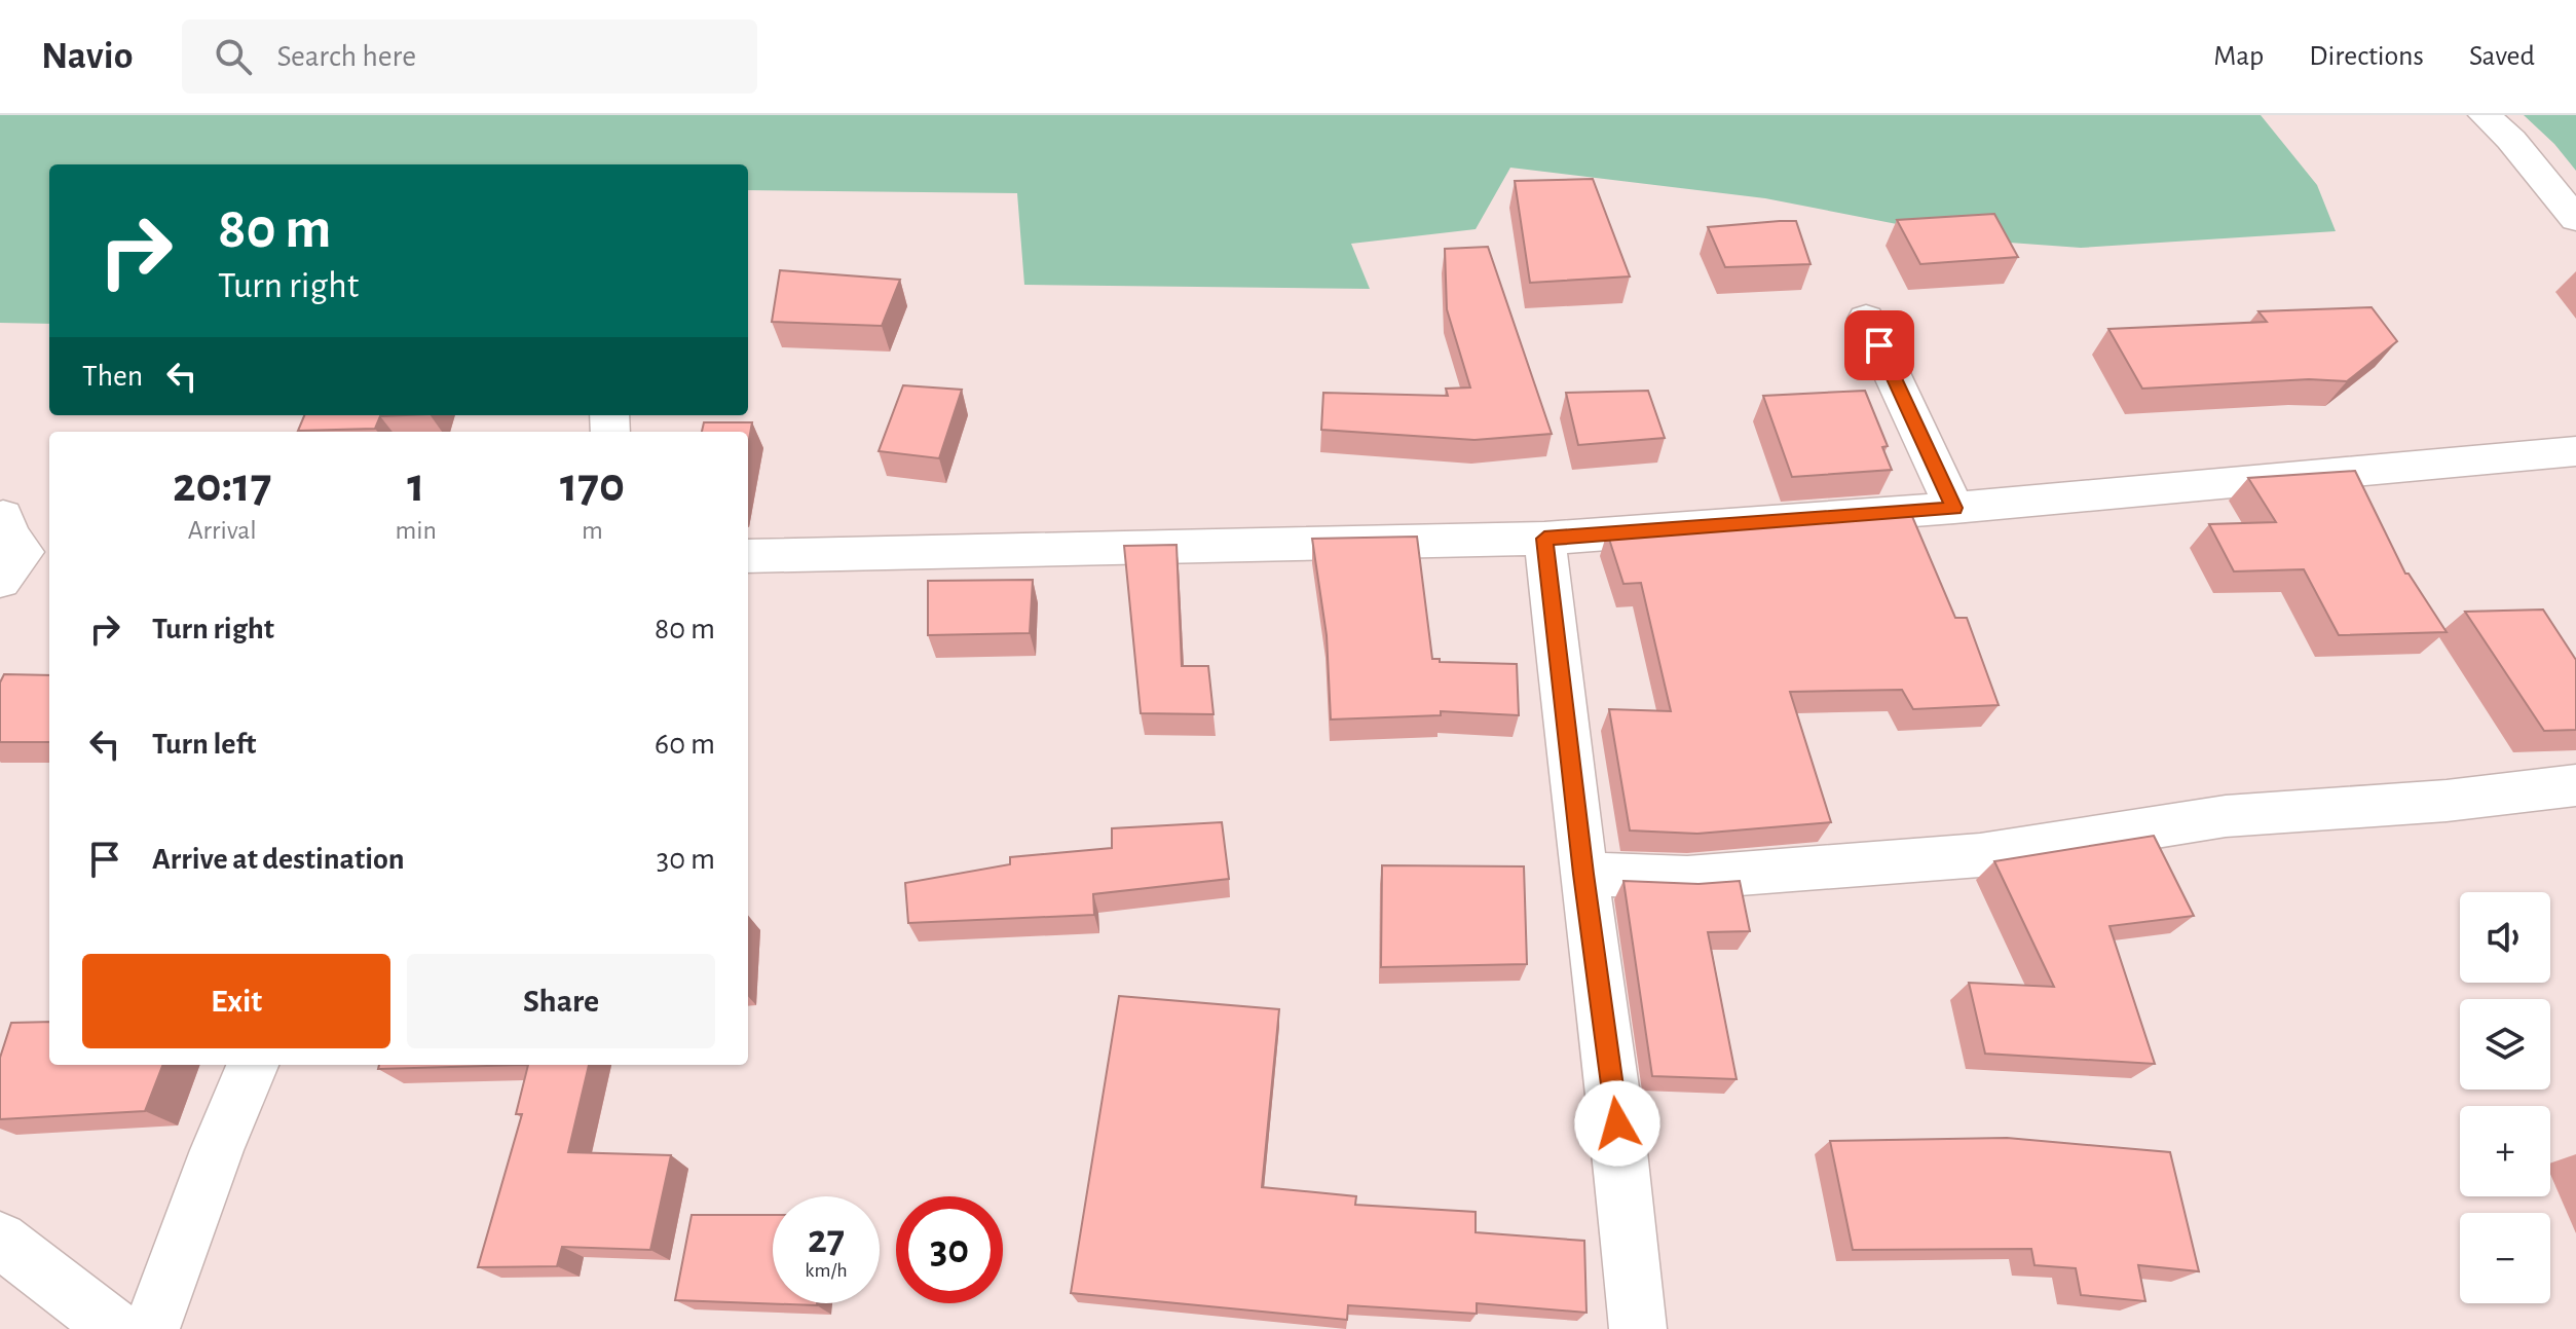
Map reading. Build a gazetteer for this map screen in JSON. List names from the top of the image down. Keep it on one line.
{"page":{"header":"Navio","search":"Search here","nav":["Map","Directions","Saved"],"turn":["80 m","Turn right"],"then":"Then","eta":["20:17","Arrival","1","min","170","m"],"list":[{"name":"Turn right","value":"80 m"},{"name":"Turn left","value":"60 m"},{"name":"Arrive at destination","value":"30 m"}],"map_buttons":["+","−"],"buttons":["Exit","Share"],"speed":"27 km/h","limit":"30"}}
